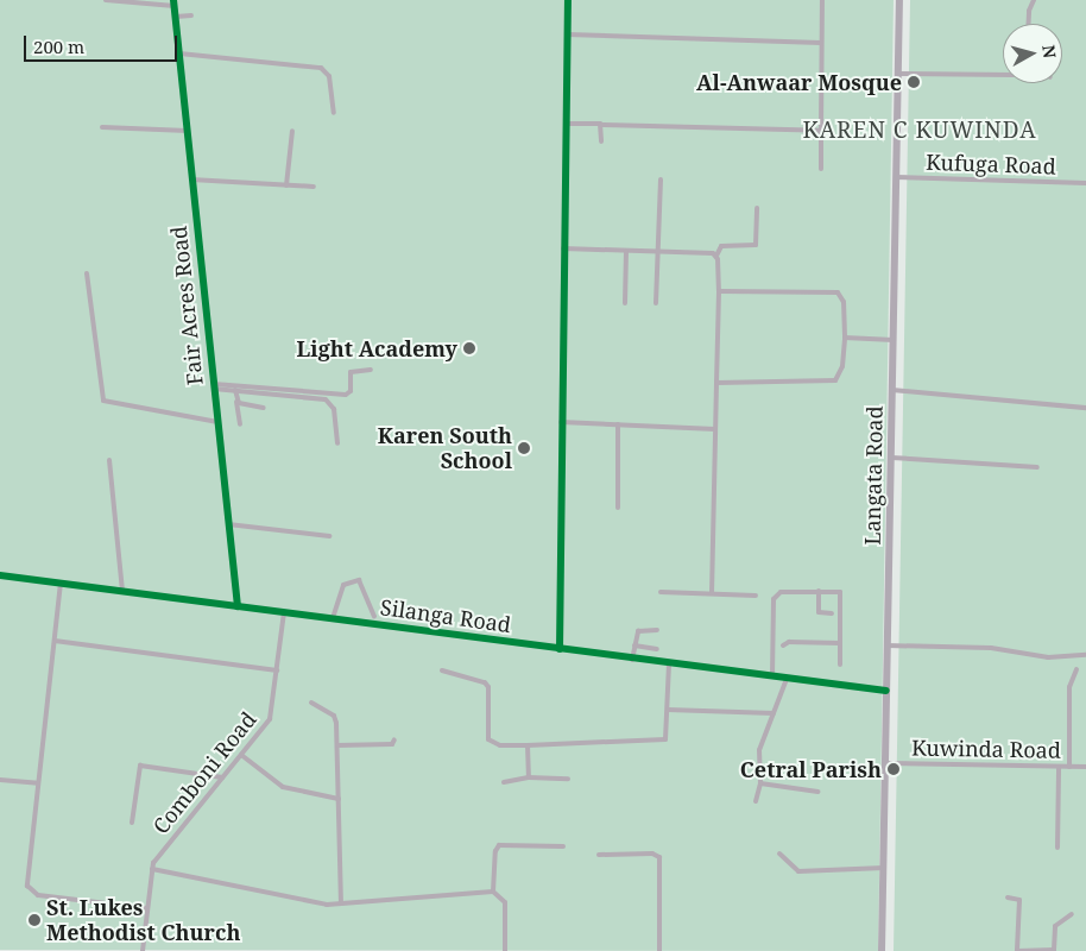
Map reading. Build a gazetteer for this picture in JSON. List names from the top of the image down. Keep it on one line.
{"streets":{"main road":["Langata Road"],"street":["Kufuga Road","Fair Acres Road","Silanga Road","Kuwinda Road","Comboni Road"]},"crossings":[["Kufuga Road","Langata Road"],["Fair Acres Road","Silanga Road"],["Langata Road","Silanga Road"],["Langata Road","Kuwinda Road"],["Silanga Road","Comboni Road"]],"districts":["KAREN C KUWINDA"],"places":["Al-Anwaar Mosque","Light Academy","Karen South School","Cetral Parish","St. Lukes Methodist Church"],"scale_bar":"200 m","north":"right"}
